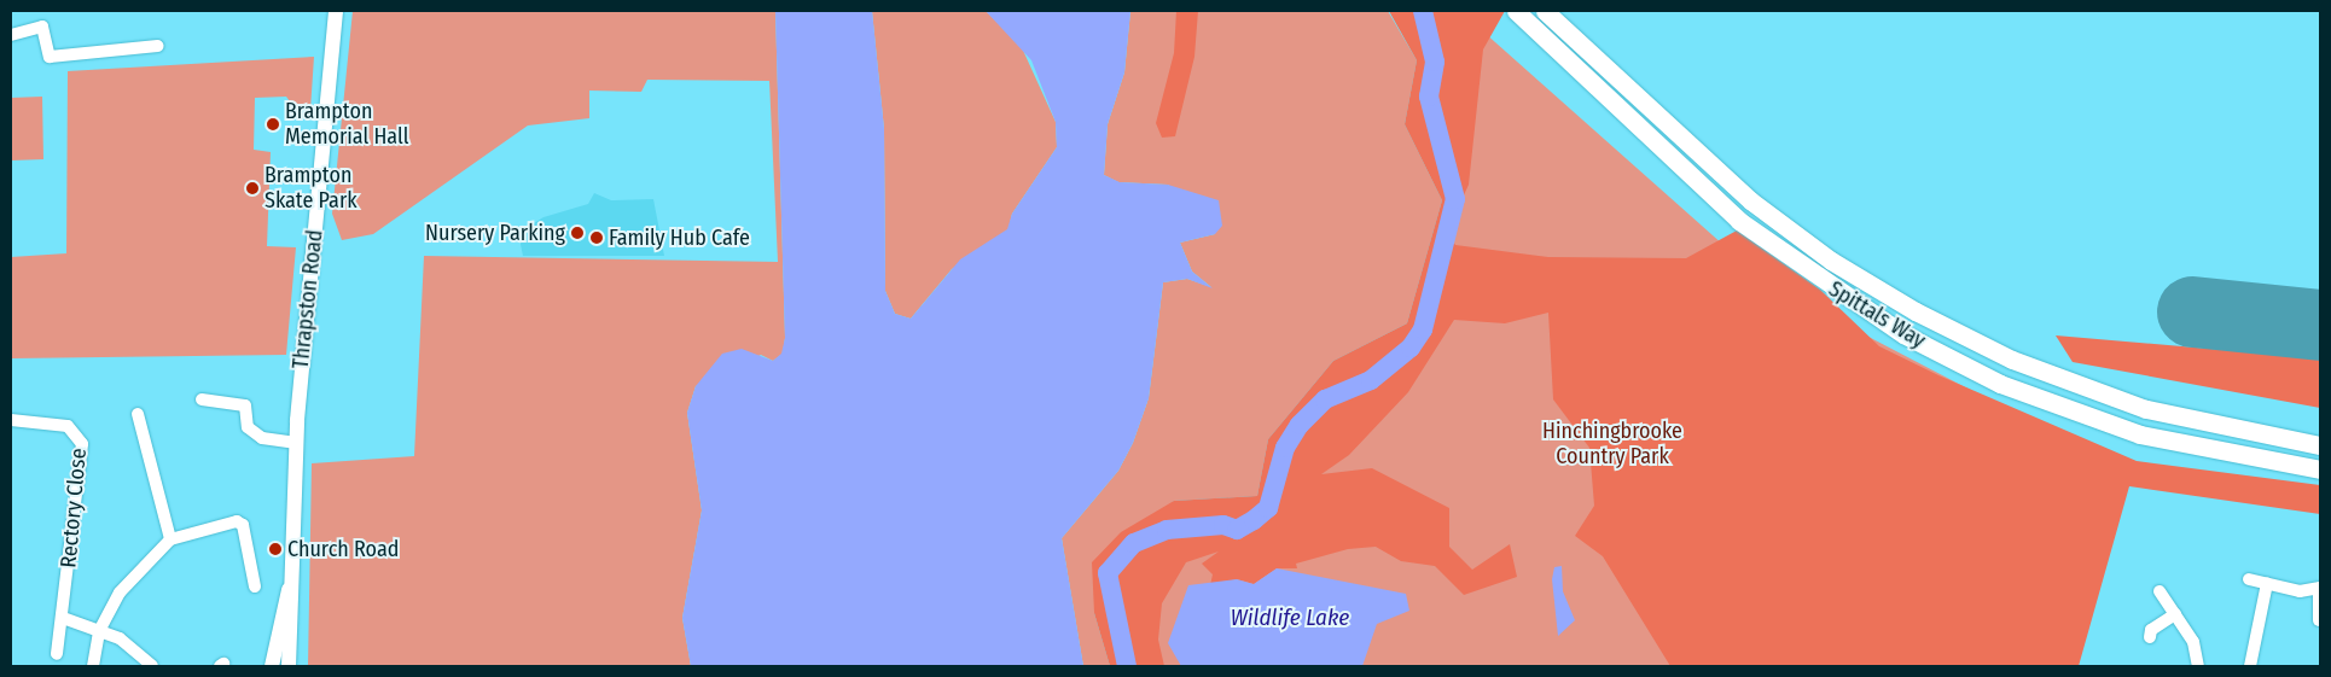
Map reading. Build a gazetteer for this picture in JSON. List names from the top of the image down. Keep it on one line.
{"streets":{"highway":["Spittals Way"],"main road":["Thrapston Road"],"street":["Rectory Close"]},"water":["Wildlife Lake"],"parks":["Hinchingbrooke Country Park"],"places":["Brampton Memorial Hall","Brampton Skate Park","Nursery Parking","Family Hub Cafe","Church Road"]}
